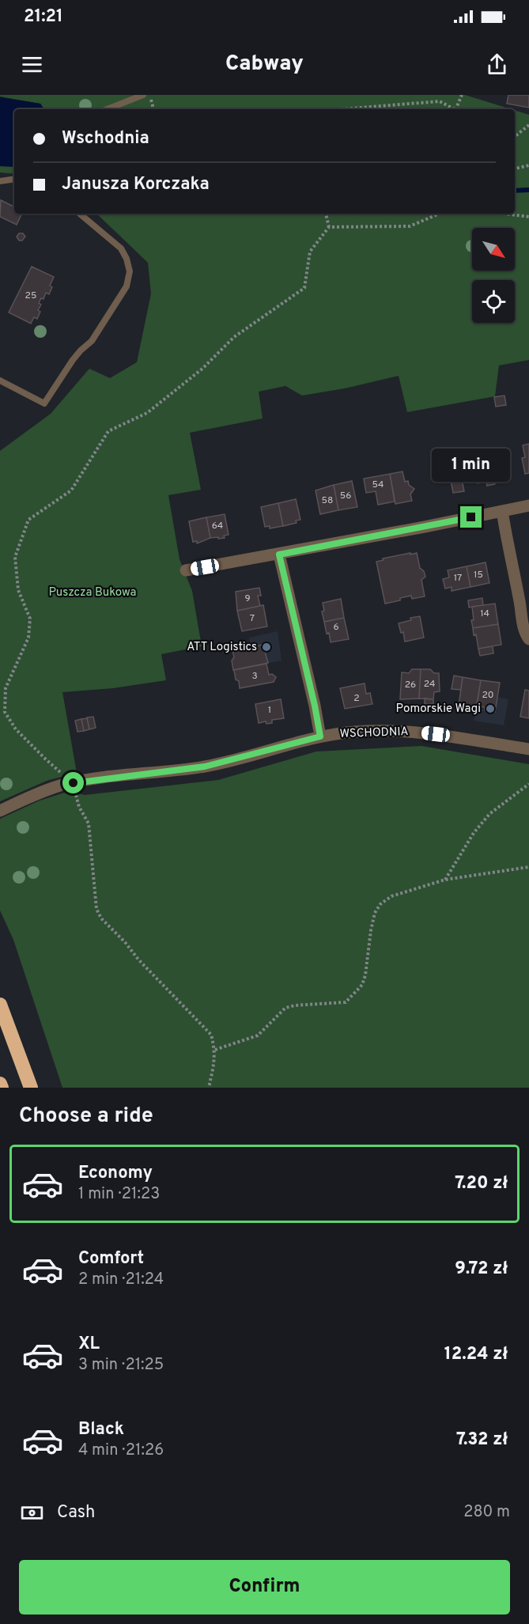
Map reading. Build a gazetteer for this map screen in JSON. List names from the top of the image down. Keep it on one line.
{"streets":{"street":["WSCHODNIA"]},"parks":["Puszcza Bukowa"],"places":["ATT Logistics","Pomorskie Wagi"],"house_numbers":["25","54","56","58","64","15","17","9","14","7","6","3","24","26","20","2","1"],"north":"bottom right","page":{"status":"21:21","header":"Cabway","banner":["Wschodnia","Janusza Korczaka"],"bubble":"1 min","heading":"Choose a ride","list":[{"name":"Economy","note":"1 min · 21:23","value":"7.20 zł"},{"name":"Comfort","note":"2 min · 21:24","value":"9.72 zł"},{"name":"XL","note":"3 min · 21:25","value":"12.24 zł"},{"name":"Black","note":"4 min · 21:26","value":"7.32 zł"}],"pay":["Cash","280 m"],"buttons":"Confirm"}}
